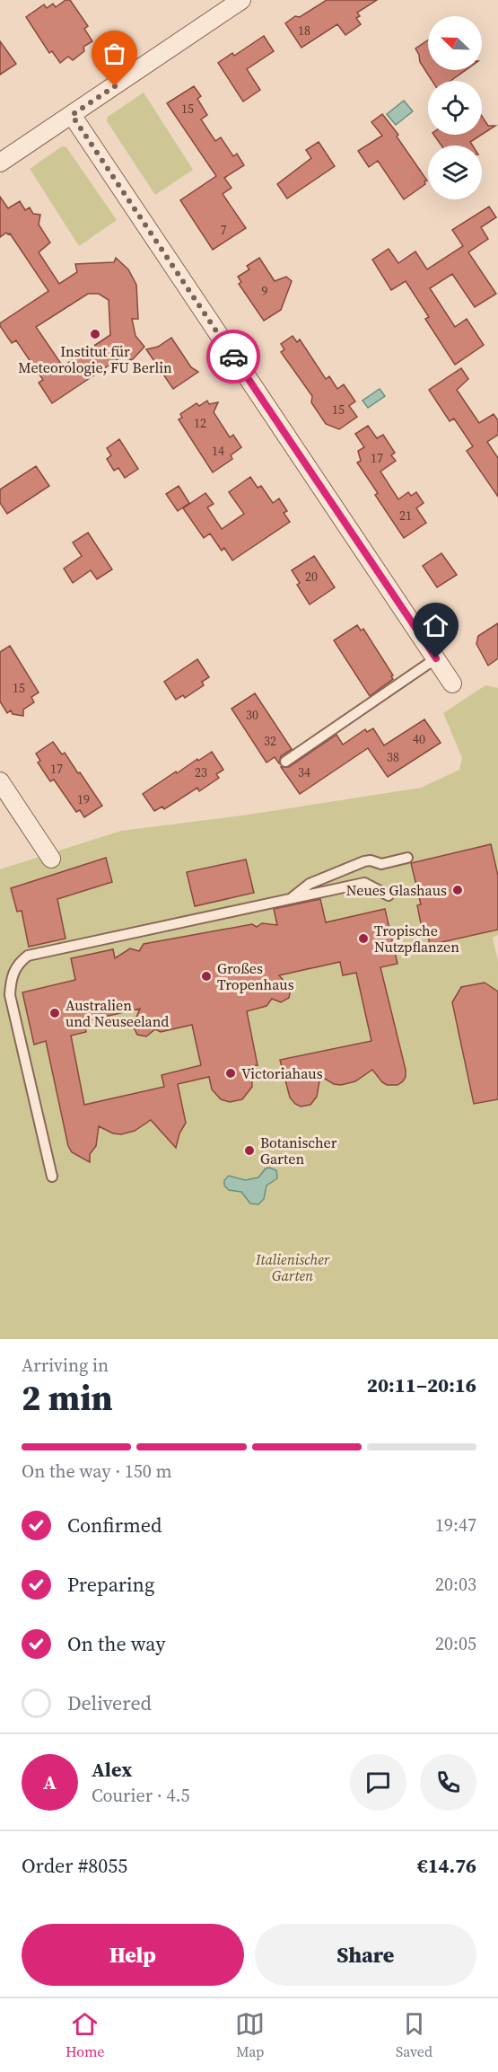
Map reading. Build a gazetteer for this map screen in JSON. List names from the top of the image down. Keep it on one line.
{"parks":["Italienischer Garten"],"places":["Institut für Meteorologie, FU Berlin","Neues Glashaus","Tropische Nutzpflanzen","Großes Tropenhaus","Australien und Neuseeland","Victoriahaus","Botanischer Garten"],"house_numbers":["18","15","7","9","15","12","14","17","21","20","15","30","40","32","38","17","23","34","19"],"north":"top left","page":{"heading":["2 min","Arriving in","20:11–20:16"],"panel":["Alex","Courier · 4.5","Order #8055","€14.76"],"bar":"On the way · 150 m","list":[["Confirmed","19:47"],["Preparing","20:03"],["On the way","20:05"],"Delivered"],"round":"A","buttons":["Help","Share"],"tabs":["Home","Map","Saved"]}}
